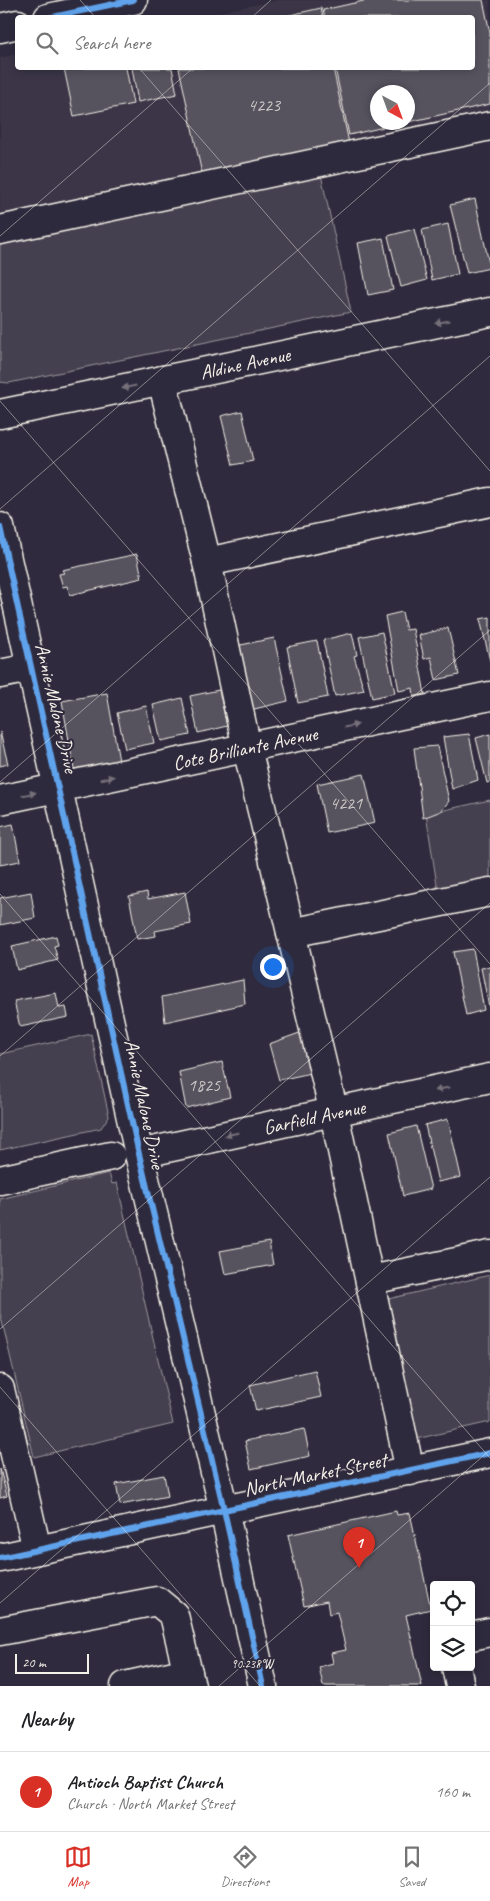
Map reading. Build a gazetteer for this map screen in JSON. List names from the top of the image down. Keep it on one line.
{"streets":{"street":["Aldine Avenue","Annie Malone Drive","Cote Brilliante Avenue","Garfield Avenue","North Market Street"]},"crossings":[["Annie Malone Drive","Cote Brilliante Avenue"],["Annie Malone Drive","Garfield Avenue"],["Annie Malone Drive","North Market Street"]],"house_numbers":["4223","4221","1825"],"scale_bar":"20 m","north":"bottom right","page":{"search":"Search here","pins":"1","scale":"20 m","heading":"Nearby","list":[{"mark":"1","name":"Antioch Baptist Church","note":"Church · North Market Street","value":"160 m"}],"nav":["Map","Directions","Saved"]},"coordinates":["90.238°W"]}
